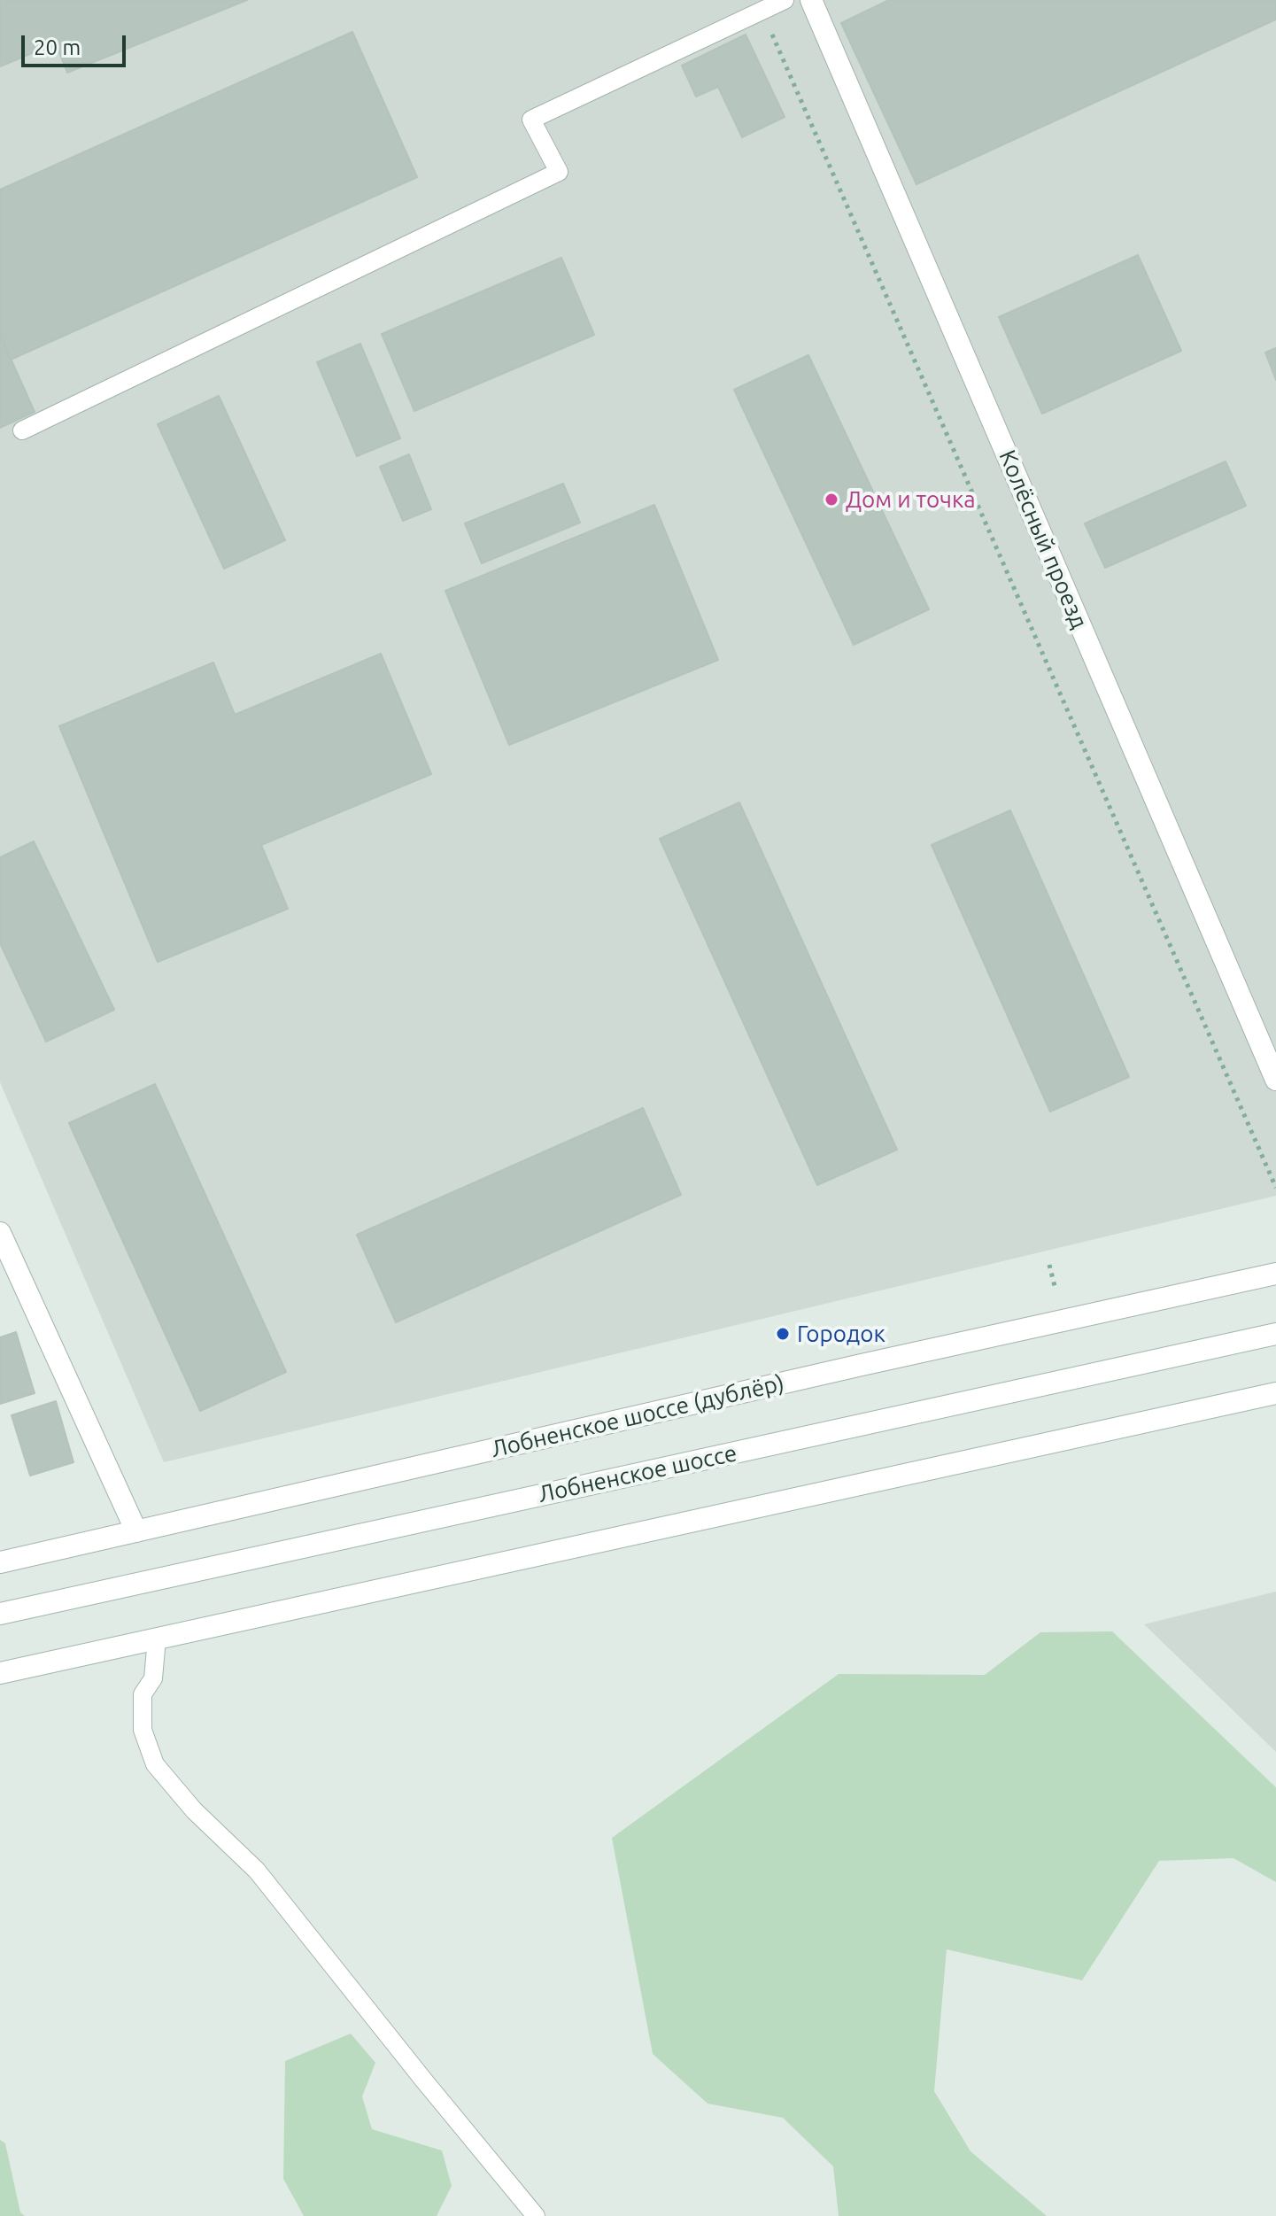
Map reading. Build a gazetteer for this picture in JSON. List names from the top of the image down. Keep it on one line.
{"streets":{"street":["Колёсный проезд","Лобненское шоссе (дублёр)","Лобненское шоссе"]},"places":["Дом и точка","Городок"],"scale_bar":"20 m"}
